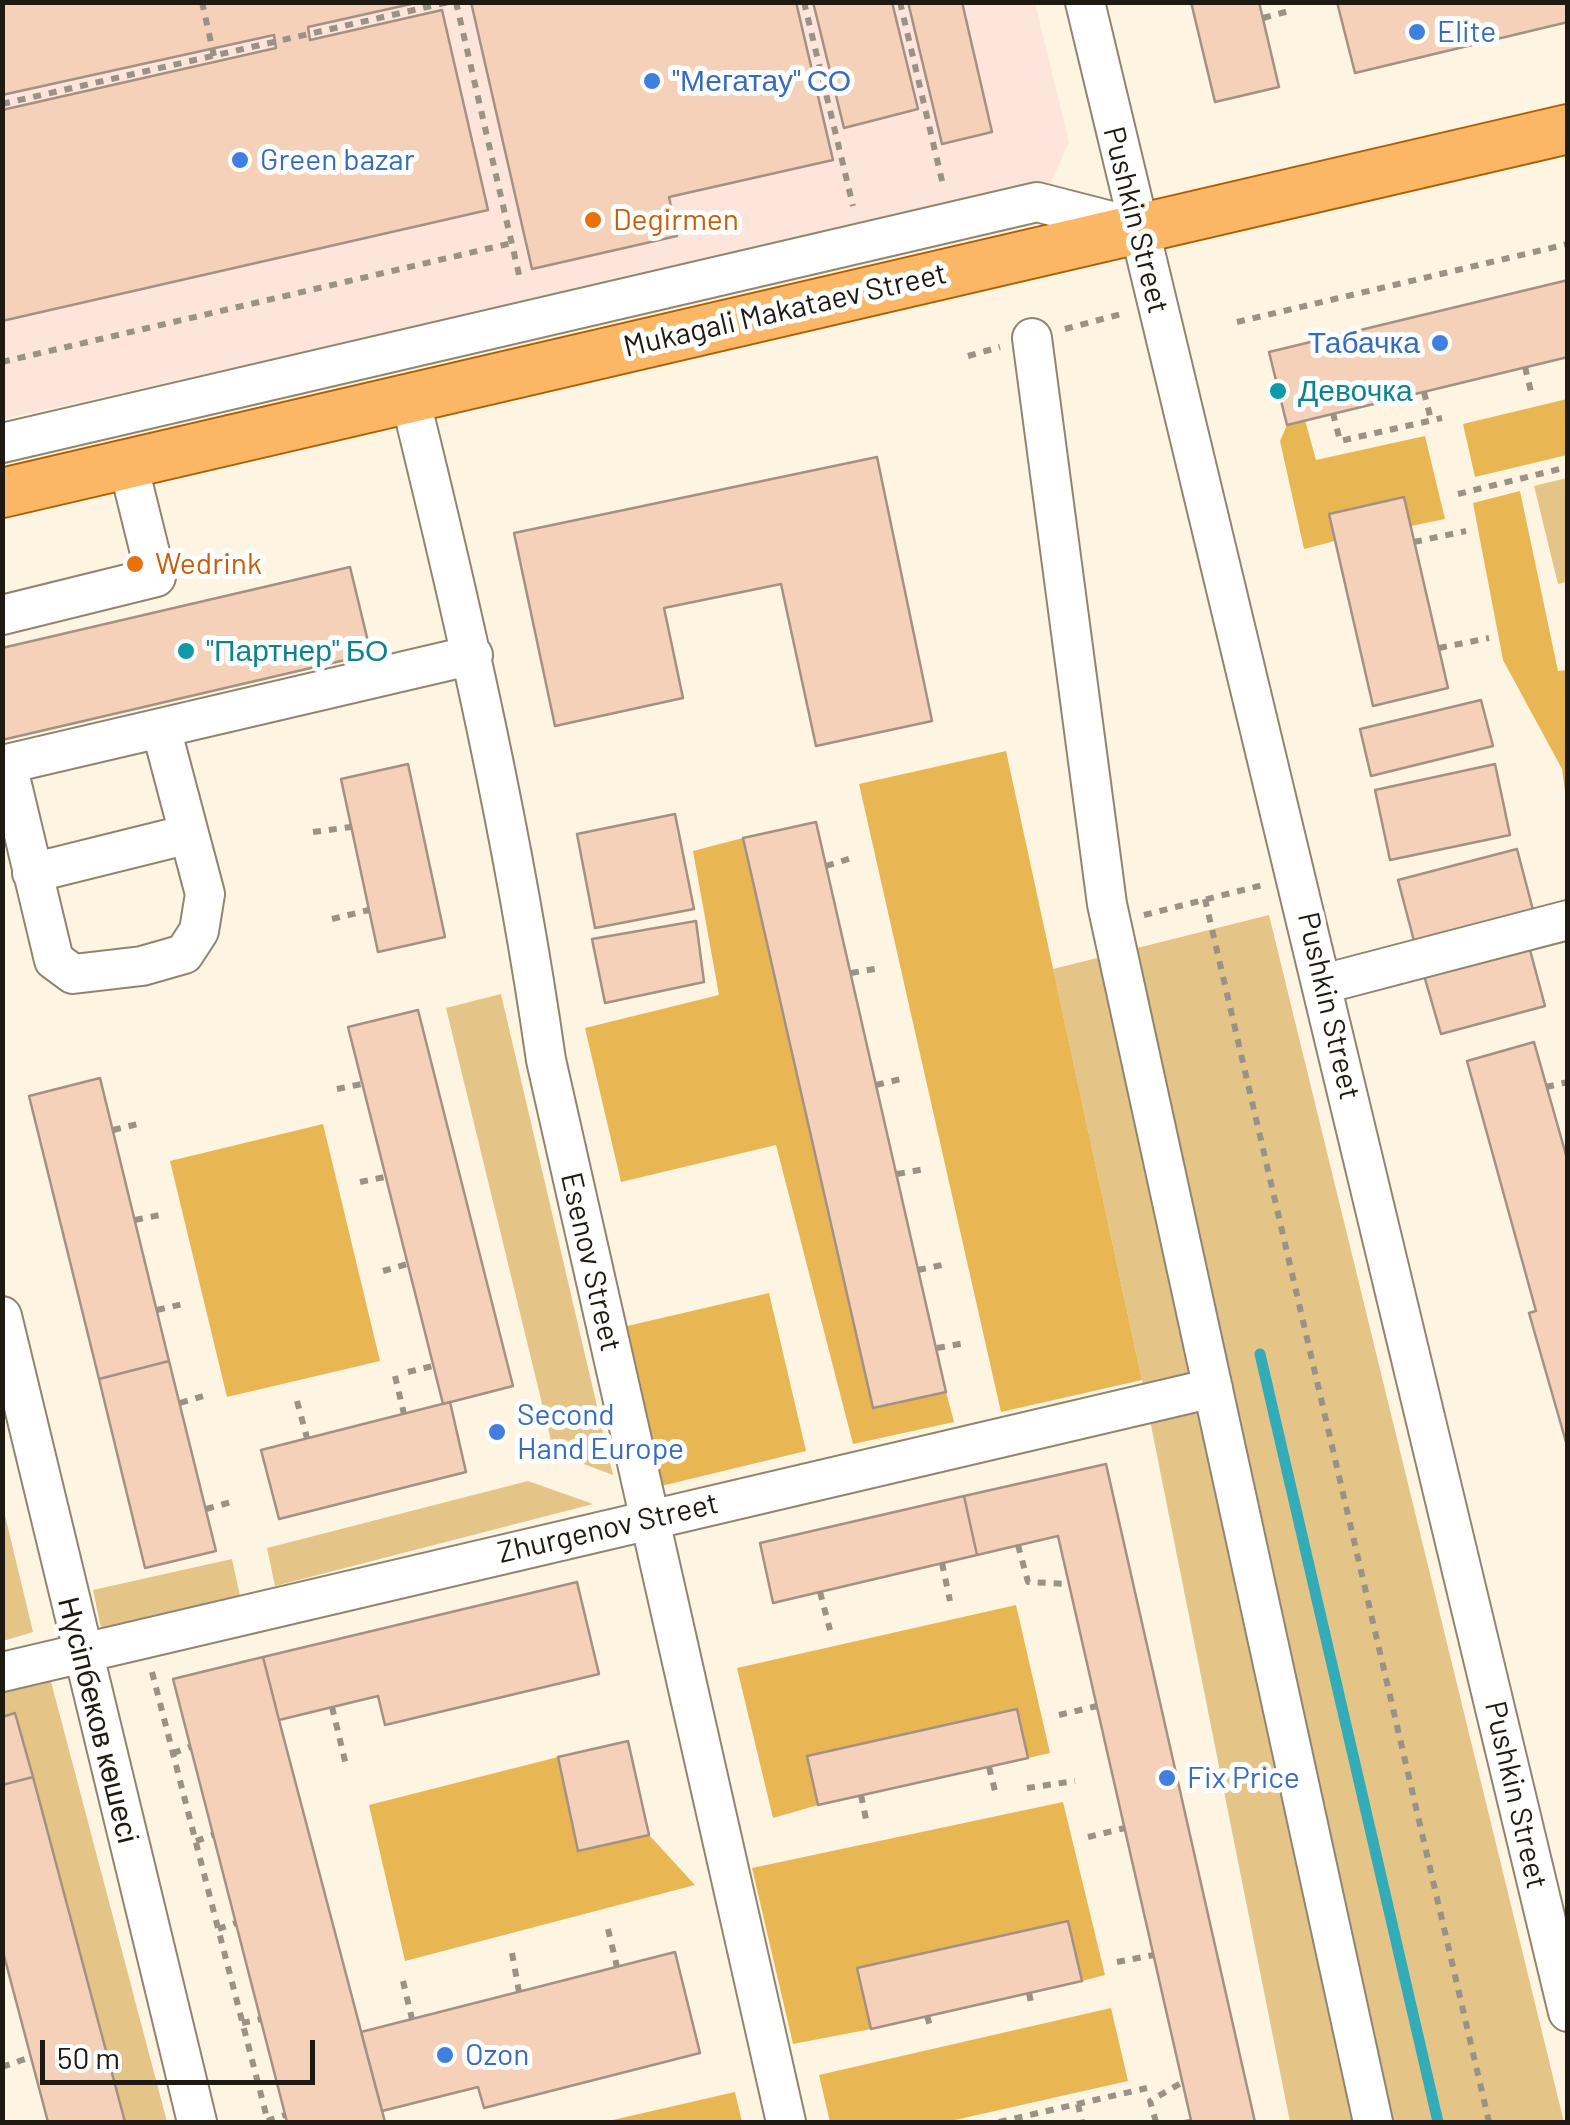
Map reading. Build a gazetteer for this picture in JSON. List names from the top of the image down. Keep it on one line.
{"streets":{"main road":["Mukagali Makataev Street"],"street":["Pushkin Street","Esenov Street","Zhurgenov Street","Нүсіпбеков көшесі"]},"crossings":[["Pushkin Street","Mukagali Makataev Street"],["Mukagali Makataev Street","Esenov Street"],["Esenov Street","Zhurgenov Street"],["Zhurgenov Street","Нүсіпбеков көшесі"]],"places":["Elite","\"Мегатау\" СО","Green bazar","Degirmen","Табачка","Девочка","Wedrink","\"Партнер\" БО","Second Hand Europe","Fix Price","Ozon"],"scale_bar":"50 m"}
